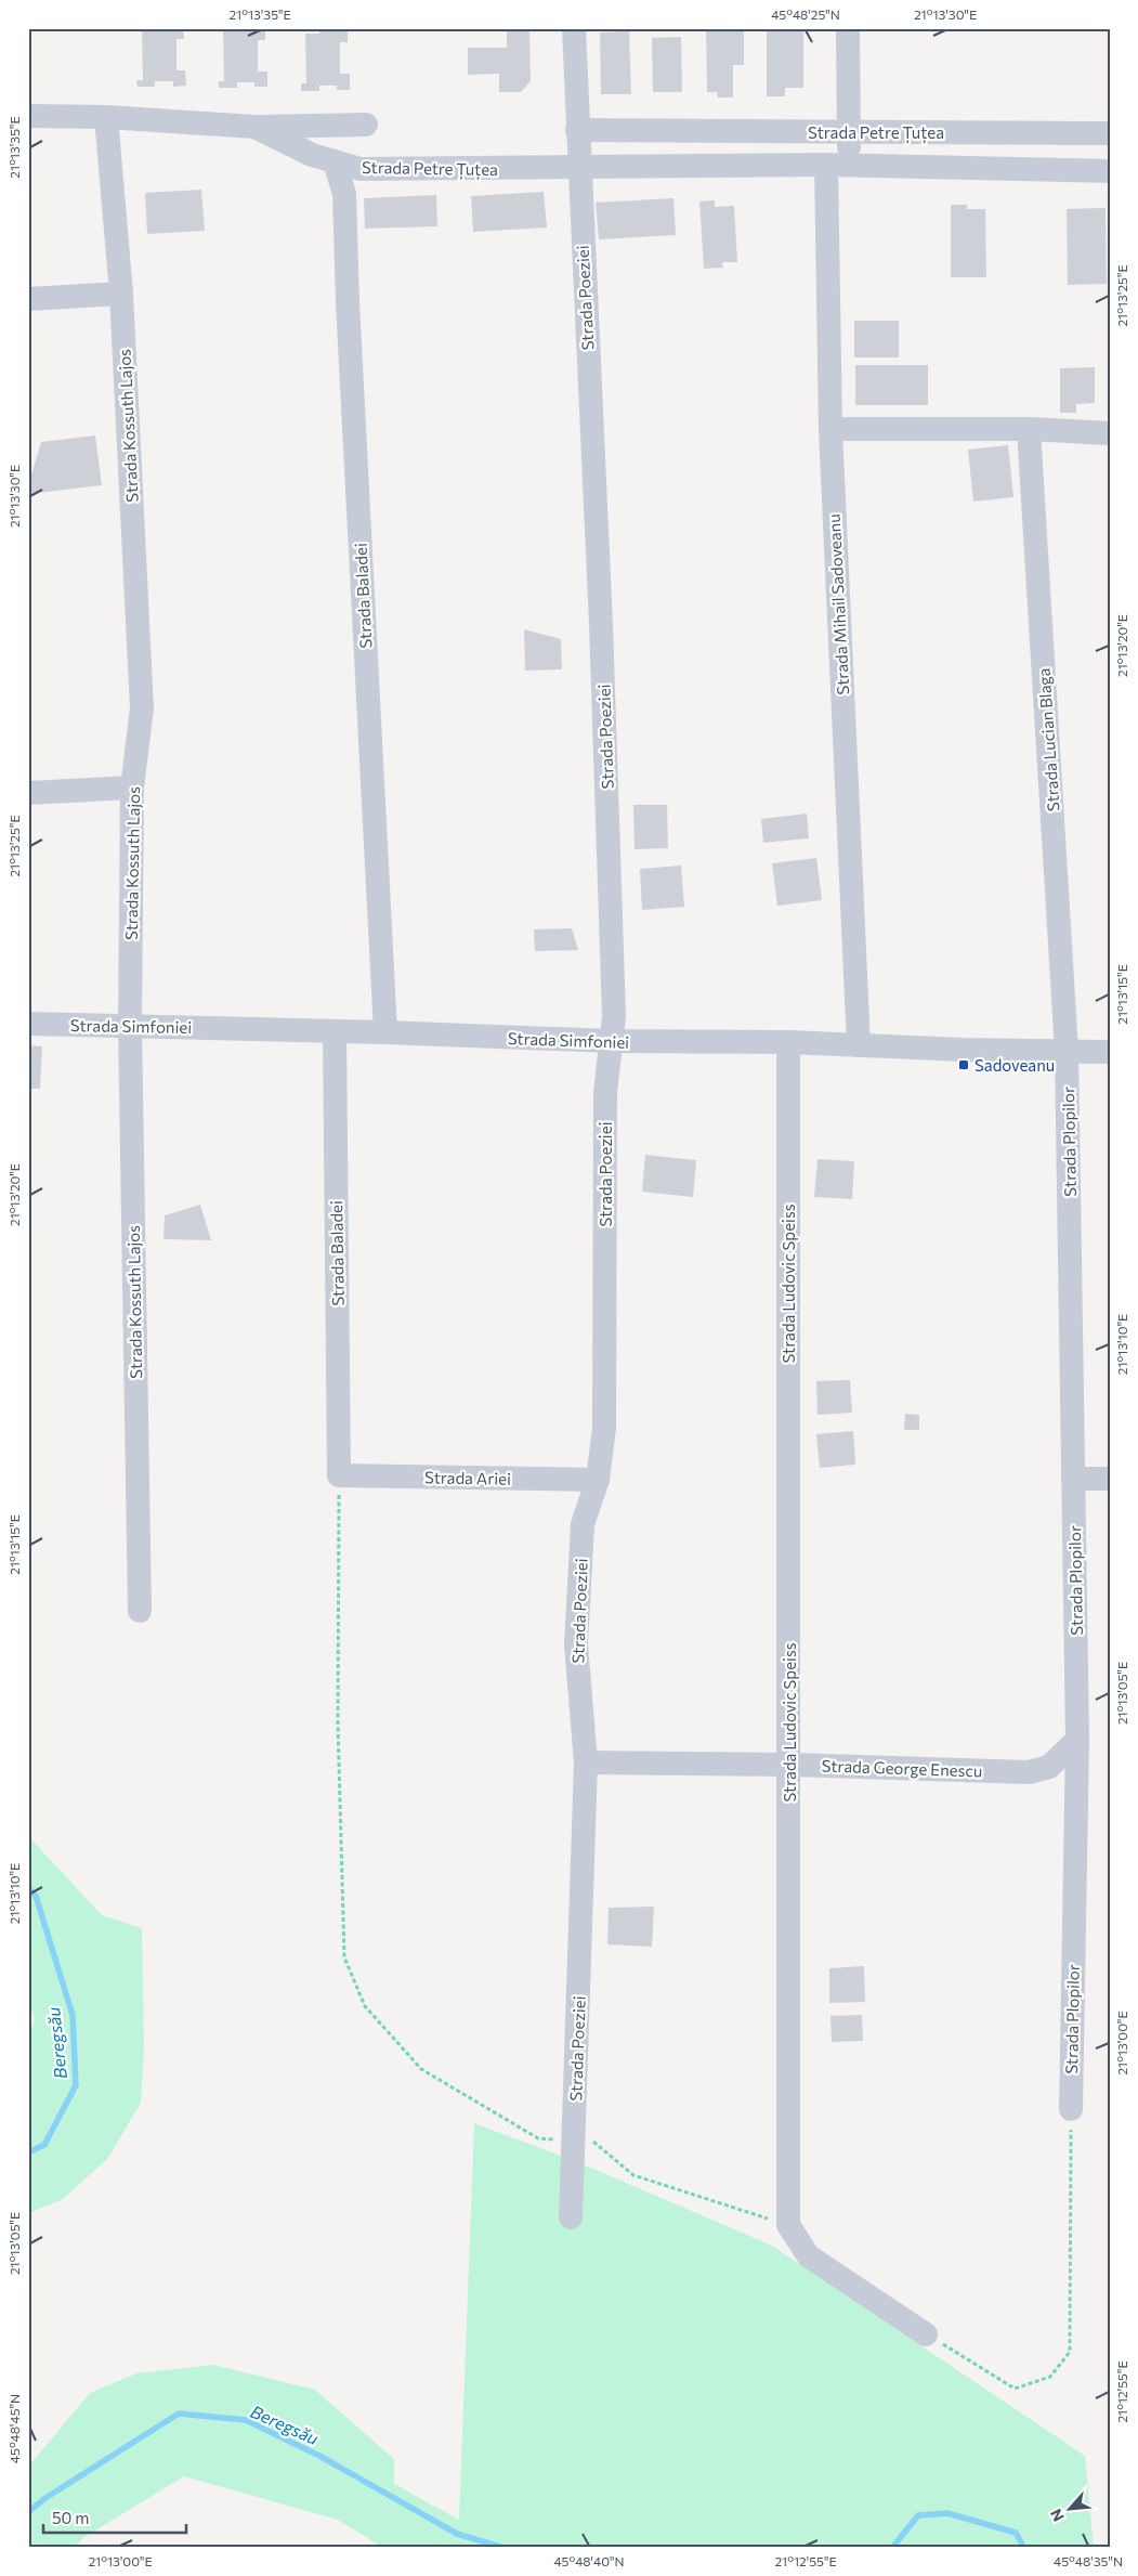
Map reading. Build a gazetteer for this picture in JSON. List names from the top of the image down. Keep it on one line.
{"streets":{"street":["Strada Petre Țuțea","Strada Poeziei","Strada Kossuth Lajos","Strada Baladei","Strada Mihail Sadoveanu","Strada Lucian Blaga","Strada Simfoniei","Strada Plopilor","Strada Ludovic Speiss","Strada Ariei","Strada George Enescu"]},"crossings":[["Strada Petre Țuțea","Strada Poeziei"],["Strada Petre Țuțea","Strada Kossuth Lajos"],["Strada Petre Țuțea","Strada Baladei"],["Strada Petre Țuțea","Strada Mihail Sadoveanu"],["Strada Poeziei","Strada Simfoniei"],["Strada Poeziei","Strada Ariei"],["Strada Poeziei","Strada George Enescu"],["Strada Kossuth Lajos","Strada Simfoniei"],["Strada Baladei","Strada Simfoniei"],["Strada Baladei","Strada Ariei"],["Strada Mihail Sadoveanu","Strada Simfoniei"],["Strada Lucian Blaga","Strada Simfoniei"],["Strada Lucian Blaga","Strada Plopilor"],["Strada Simfoniei","Strada Plopilor"],["Strada Simfoniei","Strada Ludovic Speiss"],["Strada Plopilor","Strada George Enescu"],["Strada Ludovic Speiss","Strada George Enescu"]],"water":["Beregsău"],"places":{"transit":["Sadoveanu"]},"scale_bar":"50 m","north":"bottom left","coordinates":["21°13'35\"E","45°48'25\"N","21°13'30\"E","21°13'25\"E","21°13'20\"E","21°13'15\"E","21°13'10\"E","21°13'05\"E","21°13'00\"E","21°12'55\"E","45°48'45\"N","45°48'40\"N","45°48'35\"N"]}
